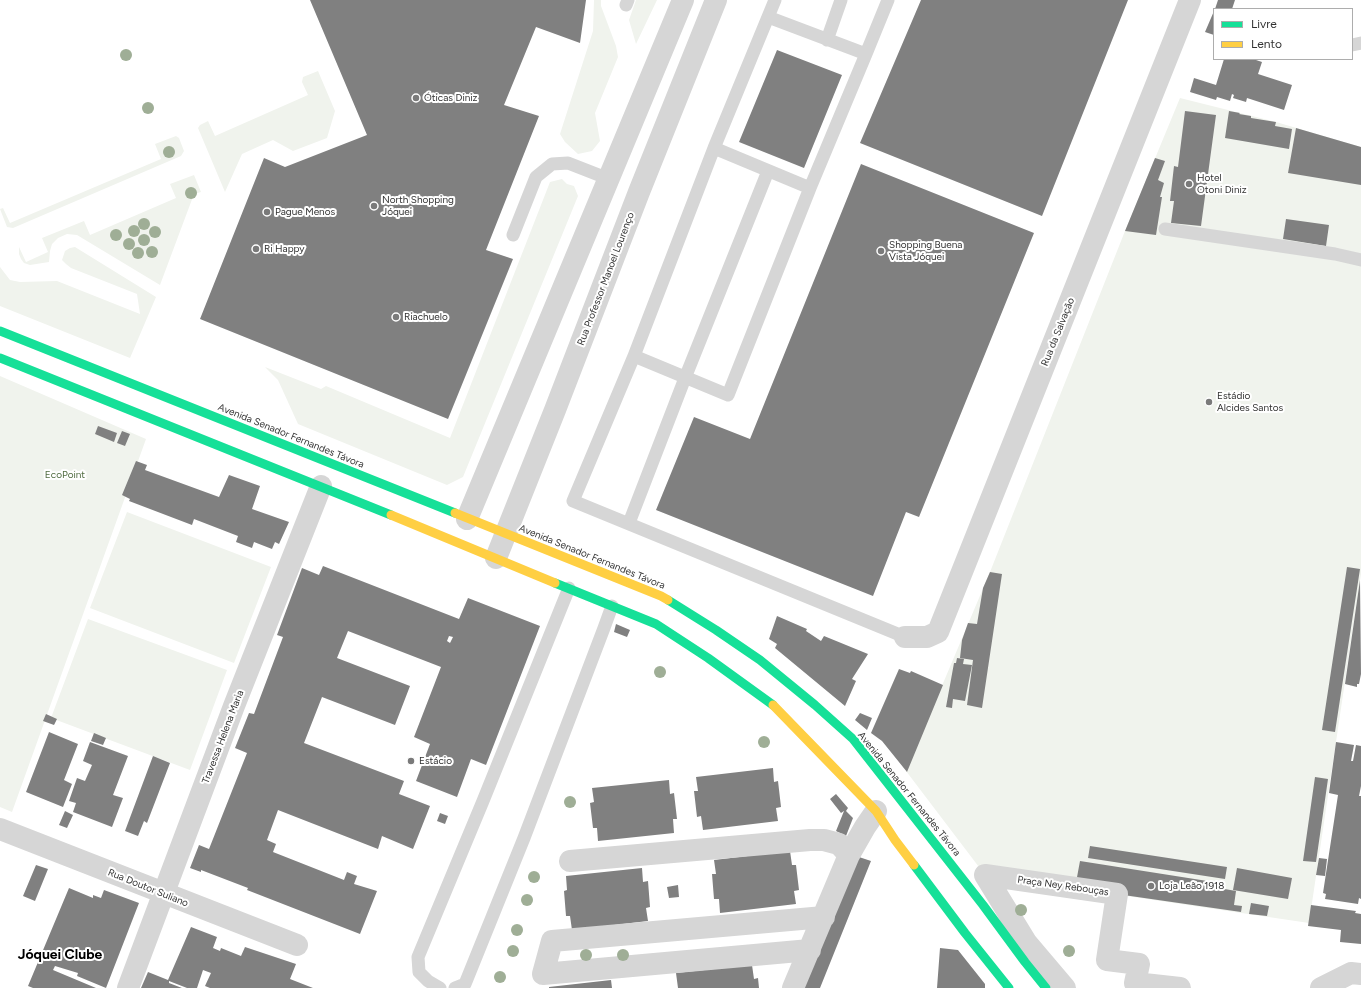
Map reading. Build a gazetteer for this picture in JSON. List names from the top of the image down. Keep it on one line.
{"streets":{"main road":["Avenida Senador Fernandes Távora"],"street":["Rua Professor Manoel Lourenço","Rua da Salvação","Travessa Helena Maria","Praça Ney Rebouças","Rua Doutor Suliano"]},"crossings":[["Rua Professor Manoel Lourenço","Avenida Senador Fernandes Távora"],["Travessa Helena Maria","Rua Doutor Suliano"]],"districts":["Jóquei Clube"],"parks":["EcoPoint"],"places":["Óticas Diniz","Hotel Otoni Diniz","North Shopping Jóquei","Pague Menos","Ri Happy","Shopping Buena Vista Jóquei","Riachuelo","Estádio Alcides Santos","Estácio","Loja Leão 1918"],"legend":["Livre","Lento"]}
